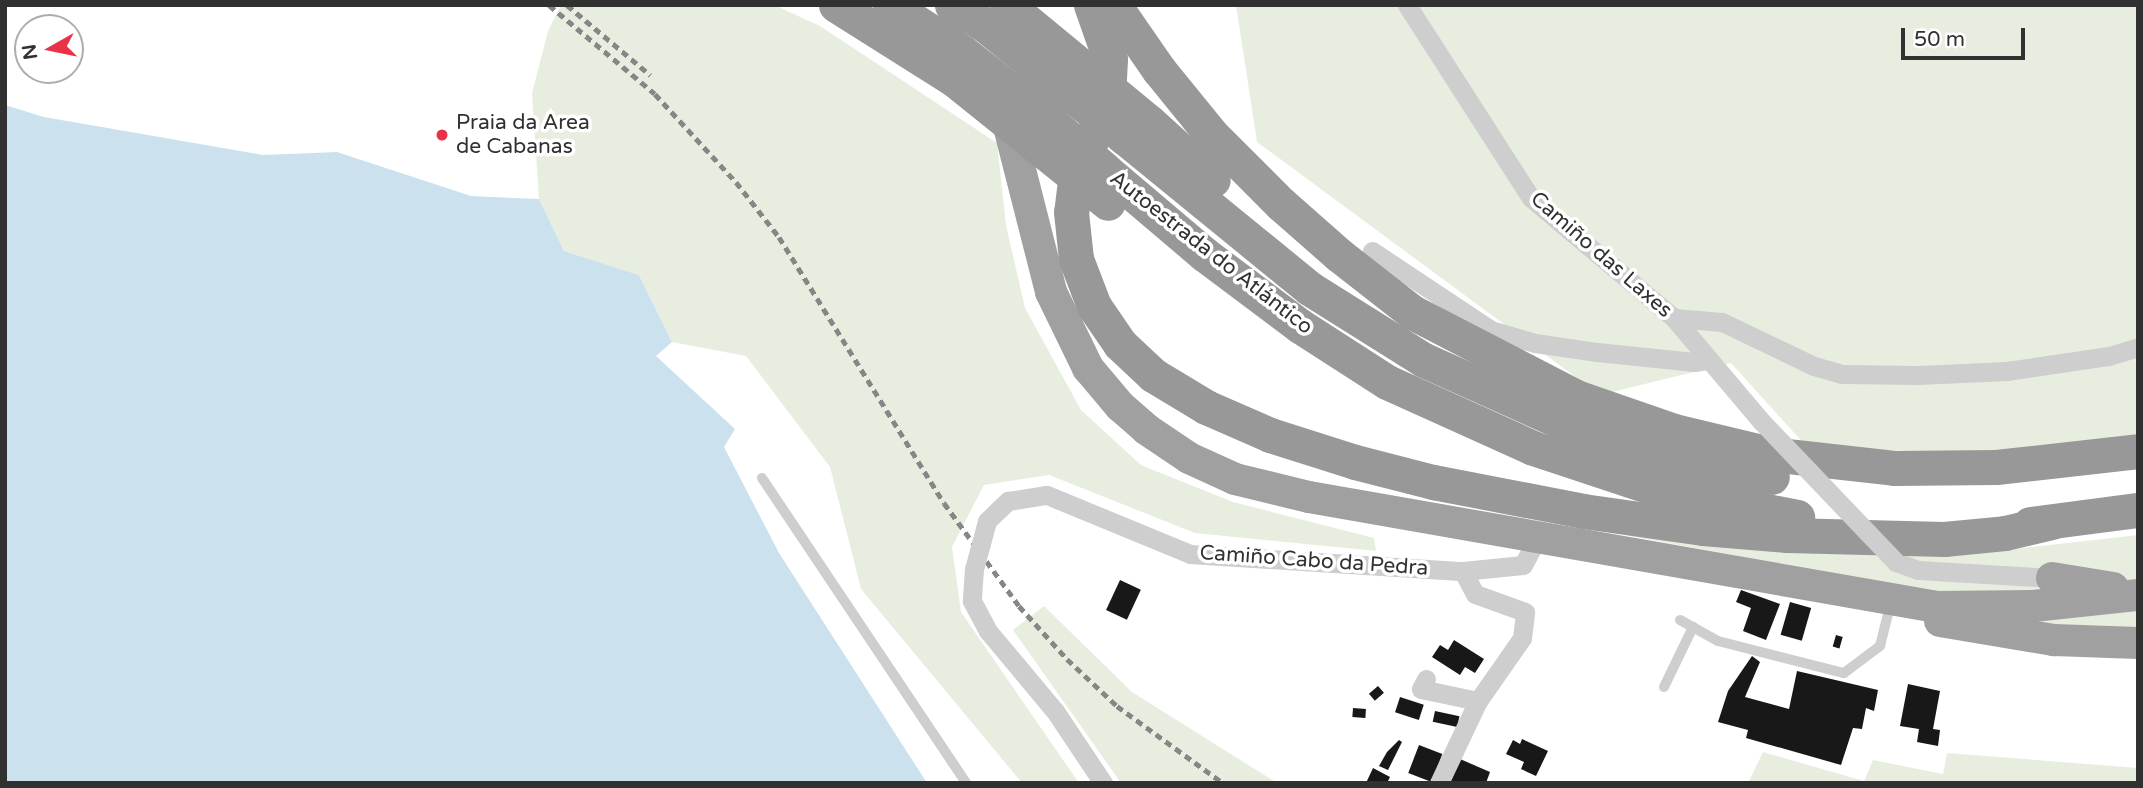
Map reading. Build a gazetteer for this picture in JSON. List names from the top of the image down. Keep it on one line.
{"streets":{"highway":["Autoestrada do Atlántico"],"street":["Camiño das Laxes","Camiño Cabo da Pedra"]},"places":["Praia da Area de Cabanas"],"scale_bar":"50 m","north":"left"}
